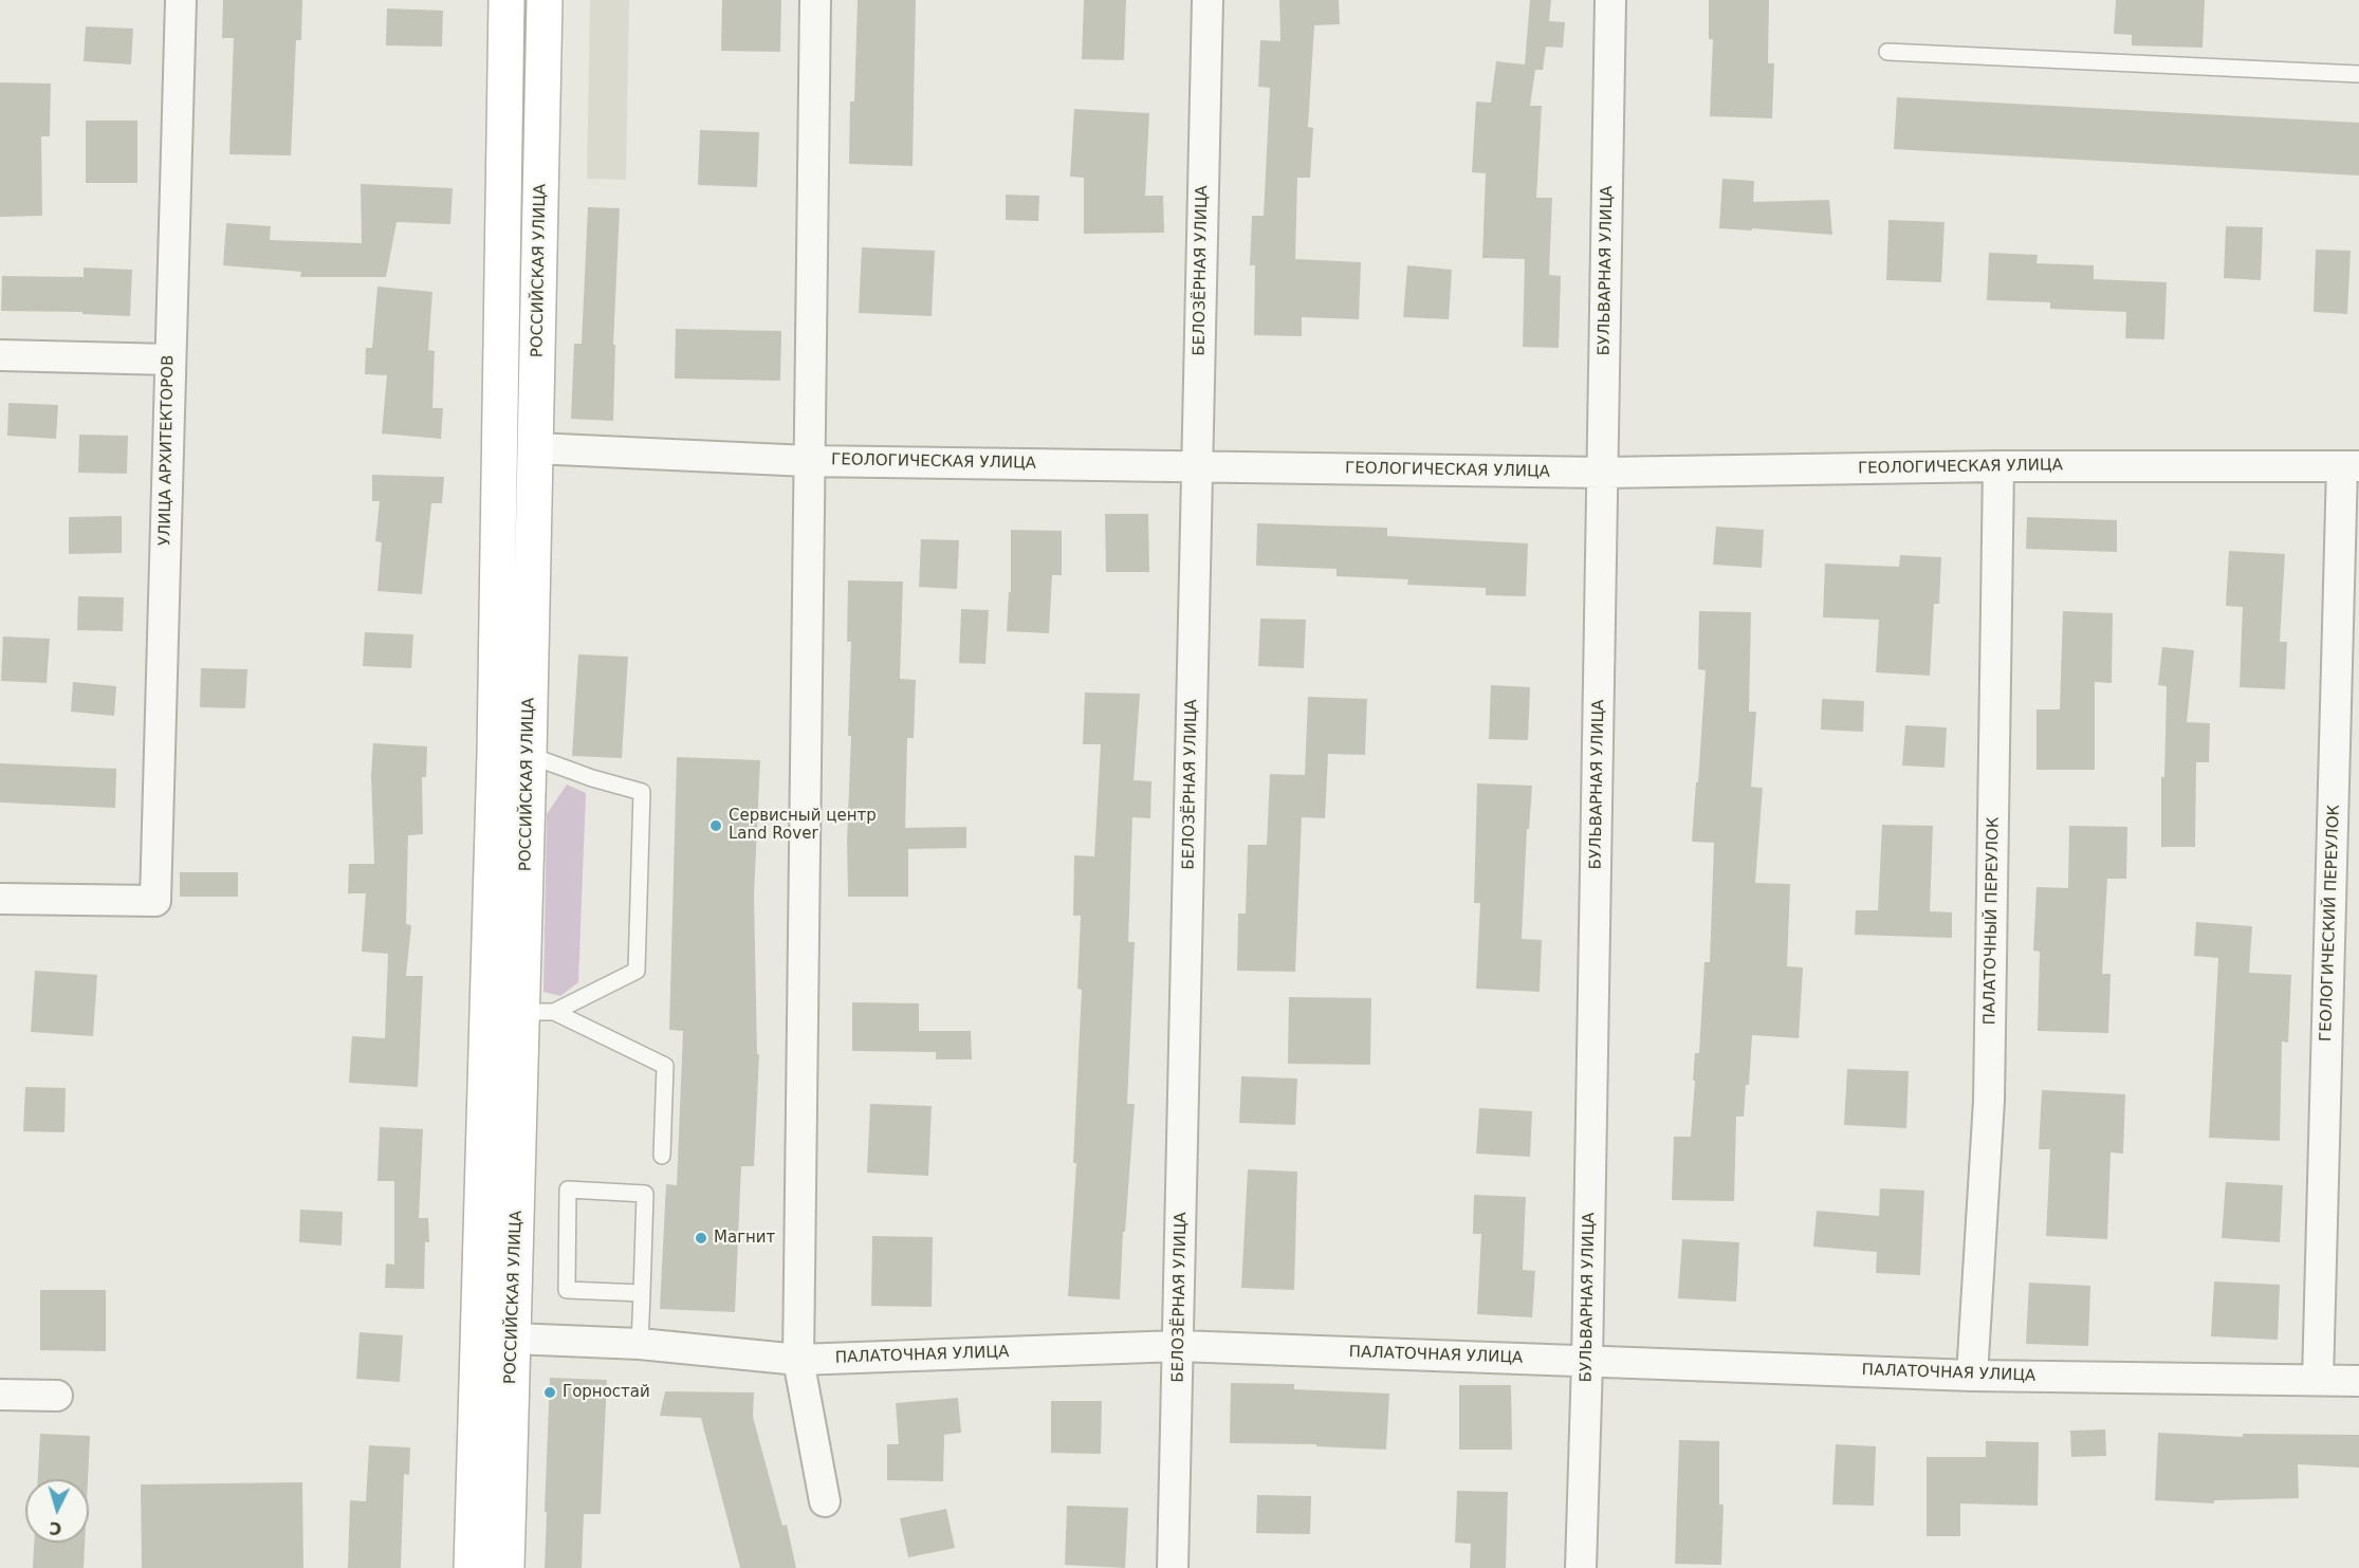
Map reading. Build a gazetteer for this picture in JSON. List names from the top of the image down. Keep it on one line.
{"streets":{"main road":["РОССИЙСКАЯ УЛИЦА"],"street":["БЕЛОЗЁРНАЯ УЛИЦА","БУЛЬВАРНАЯ УЛИЦА","УЛИЦА АРХИТЕКТОРОВ","ГЕОЛОГИЧЕСКАЯ УЛИЦА","ПАЛАТОЧНЫЙ ПЕРЕУЛОК","ГЕОЛОГИЧЕСКИЙ ПЕРЕУЛОК","ПАЛАТОЧНАЯ УЛИЦА"]},"crossings":[["РОССИЙСКАЯ УЛИЦА","ГЕОЛОГИЧЕСКАЯ УЛИЦА"],["РОССИЙСКАЯ УЛИЦА","ПАЛАТОЧНАЯ УЛИЦА"],["БЕЛОЗЁРНАЯ УЛИЦА","ГЕОЛОГИЧЕСКАЯ УЛИЦА"],["БЕЛОЗЁРНАЯ УЛИЦА","ПАЛАТОЧНАЯ УЛИЦА"],["БУЛЬВАРНАЯ УЛИЦА","ГЕОЛОГИЧЕСКАЯ УЛИЦА"],["БУЛЬВАРНАЯ УЛИЦА","ПАЛАТОЧНАЯ УЛИЦА"],["ГЕОЛОГИЧЕСКАЯ УЛИЦА","ПАЛАТОЧНЫЙ ПЕРЕУЛОК"],["ГЕОЛОГИЧЕСКАЯ УЛИЦА","ГЕОЛОГИЧЕСКИЙ ПЕРЕУЛОК"],["ПАЛАТОЧНЫЙ ПЕРЕУЛОК","ПАЛАТОЧНАЯ УЛИЦА"],["ГЕОЛОГИЧЕСКИЙ ПЕРЕУЛОК","ПАЛАТОЧНАЯ УЛИЦА"]],"places":["Сервисный центр Land Rover","Магнит","Горностай"],"north":"bottom"}
